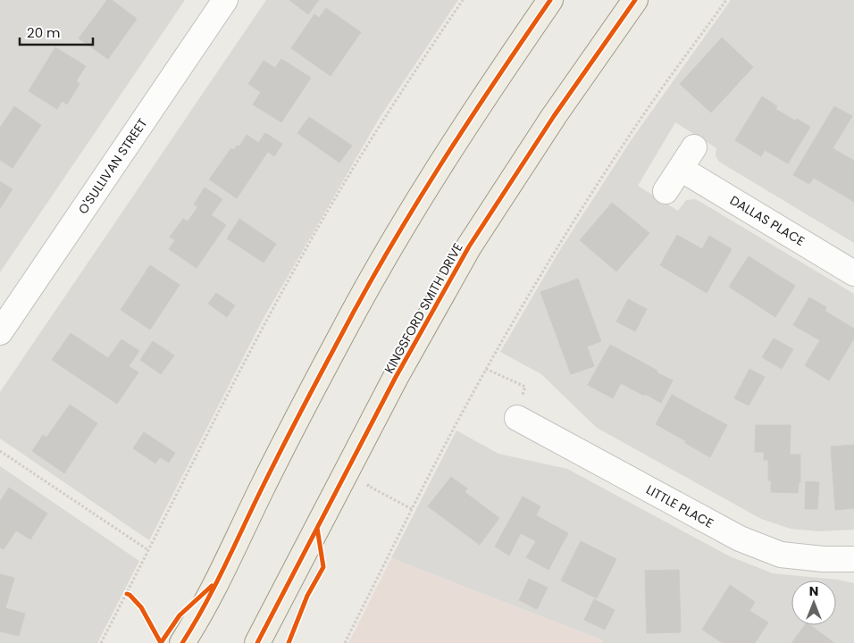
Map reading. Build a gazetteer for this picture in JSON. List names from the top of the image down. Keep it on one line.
{"streets":{"main road":["KINGSFORD SMITH DRIVE"],"street":["O'SULLIVAN STREET","DALLAS PLACE","LITTLE PLACE"]},"scale_bar":"20 m","north":"top"}
